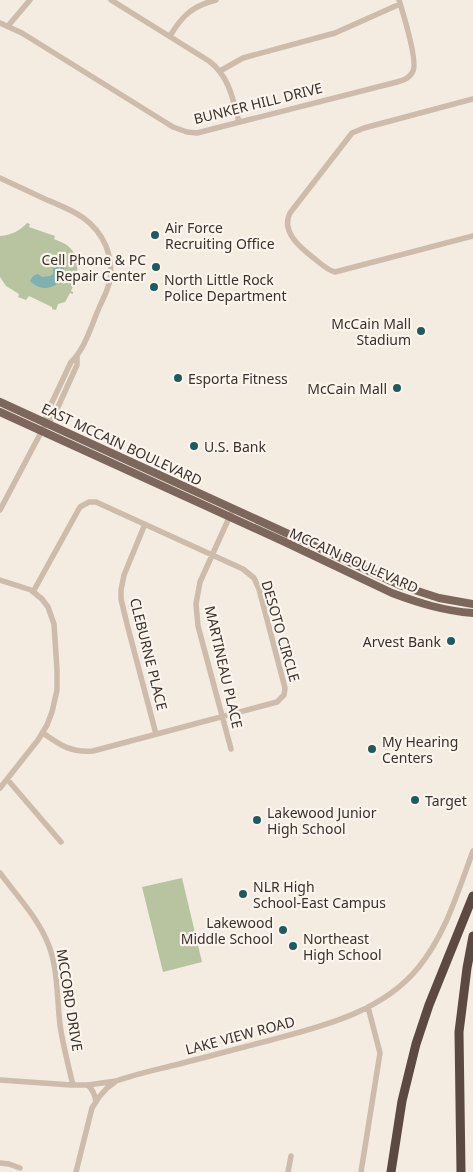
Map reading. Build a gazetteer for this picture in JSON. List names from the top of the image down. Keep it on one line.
{"streets":{"main road":["EAST MCCAIN BOULEVARD","MCCAIN BOULEVARD"],"street":["BUNKER HILL DRIVE","DESOTO CIRCLE","CLEBURNE PLACE","MARTINEAU PLACE","MCCORD DRIVE","LAKE VIEW ROAD"]},"crossings":[["EAST MCCAIN BOULEVARD","MCCAIN BOULEVARD"],["EAST MCCAIN BOULEVARD","MARTINEAU PLACE"],["MCCAIN BOULEVARD","MARTINEAU PLACE"],["DESOTO CIRCLE","CLEBURNE PLACE"],["DESOTO CIRCLE","MARTINEAU PLACE"],["MCCORD DRIVE","LAKE VIEW ROAD"]],"places":["Air Force Recruiting Office","Cell Phone & PC Repair Center","North Little Rock Police Department","McCain Mall Stadium","Esporta Fitness","McCain Mall","U.S. Bank","Arvest Bank","My Hearing Centers","Target","Lakewood Junior High School","NLR High School-East Campus","Lakewood Middle School","Northeast High School"]}
